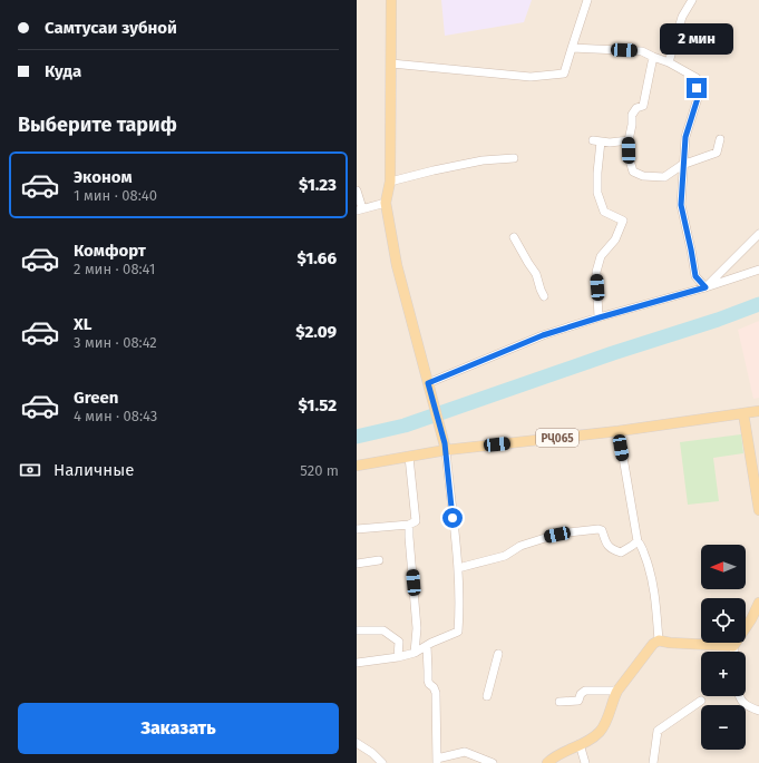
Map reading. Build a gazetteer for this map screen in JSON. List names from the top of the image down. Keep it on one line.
{"streets":{"main road":["РҶ065"]},"north":"left","page":{"banner":["Самтусаи зубной","Куда"],"bubble":"2 мин","heading":"Выберите тариф","list":[{"name":"Эконом","note":"1 мин · 08:40","value":"$1.23"},{"name":"Комфорт","note":"2 мин · 08:41","value":"$1.66"},{"name":"XL","note":"3 мин · 08:42","value":"$2.09"},{"name":"Green","note":"4 мин · 08:43","value":"$1.52"}],"pay":["Наличные","520 m"],"map_buttons":["+","−"],"buttons":"Заказать"}}
